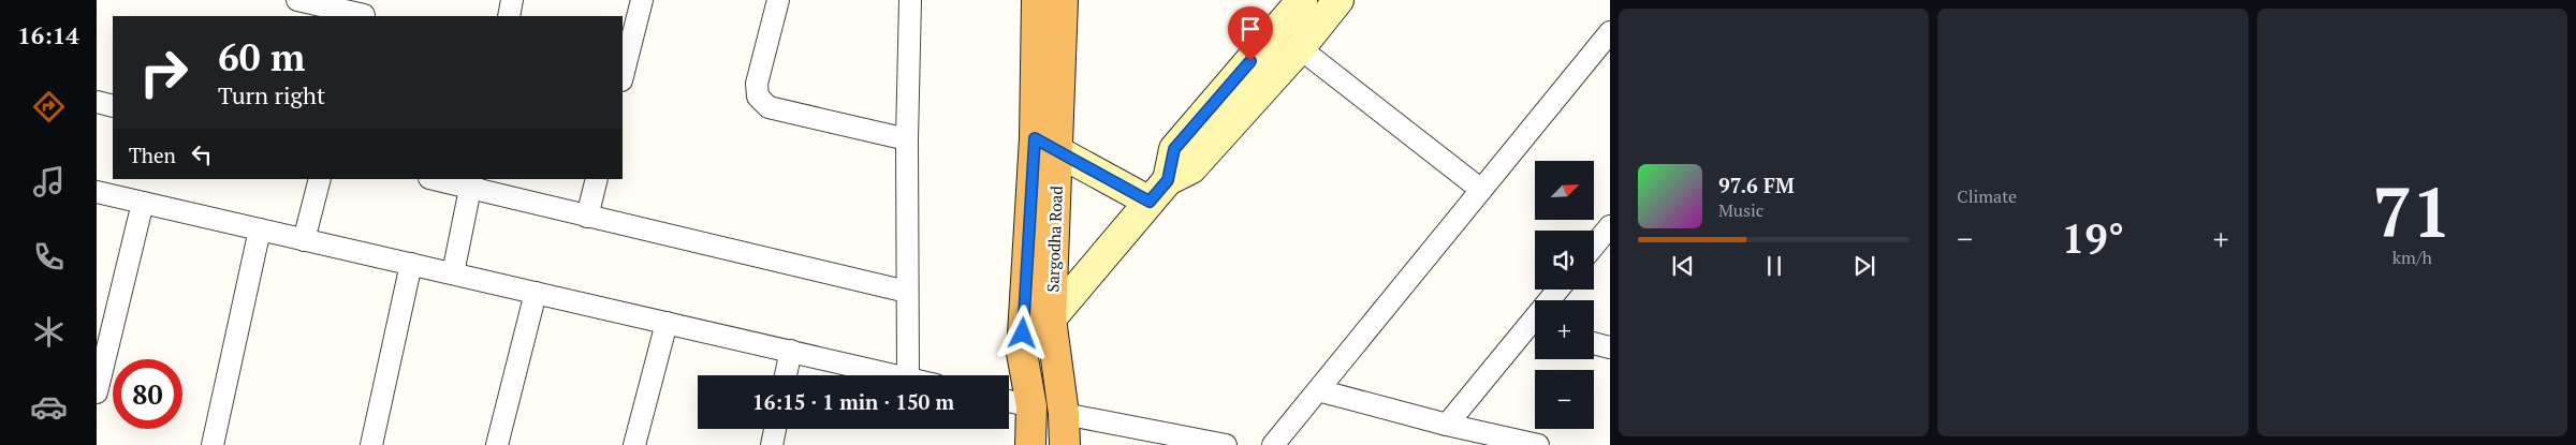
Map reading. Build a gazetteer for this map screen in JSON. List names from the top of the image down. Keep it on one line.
{"streets":{"highway":["Sargodha Road"]},"north":"top right","page":{"tabs":"16:14","tile":["Climate",["71","km/h"]],"turn":["60 m","Turn right"],"then":"Then","map_buttons":["+","−"],"song":["97.6 FM","Music"],"heat":["−","19°","+"],"limit":"80","trip":"16:15 · 1 min · 150 m"}}
